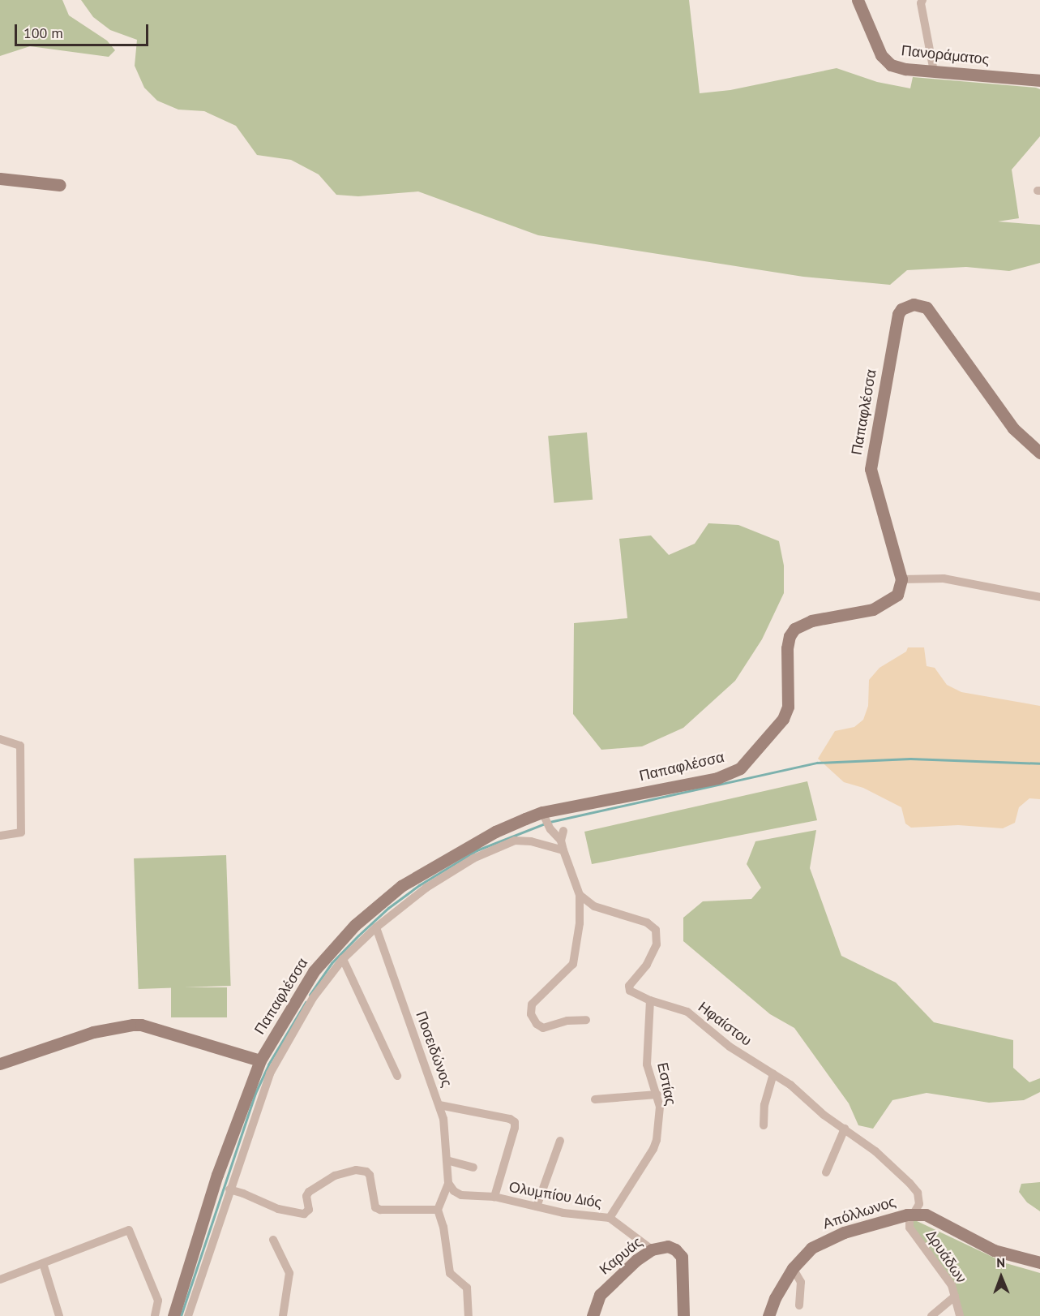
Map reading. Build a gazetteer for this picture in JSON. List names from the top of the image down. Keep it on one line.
{"streets":{"street":["Πανοράματος","Παπαφλέσσα","Ηφαίστου","Ποσειδώνος","Εστίας","Ολυμπίου Διός","Απόλλωνος","Καρυάς","Δρυάδων"]},"crossings":[["Ηφαίστου","Εστίας"],["Ηφαίστου","Απόλλωνος"],["Ηφαίστου","Δρυάδων"],["Ποσειδώνος","Ολυμπίου Διός"],["Εστίας","Ολυμπίου Διός"],["Ολυμπίου Διός","Καρυάς"],["Απόλλωνος","Δρυάδων"]],"scale_bar":"100 m","north":"top"}
